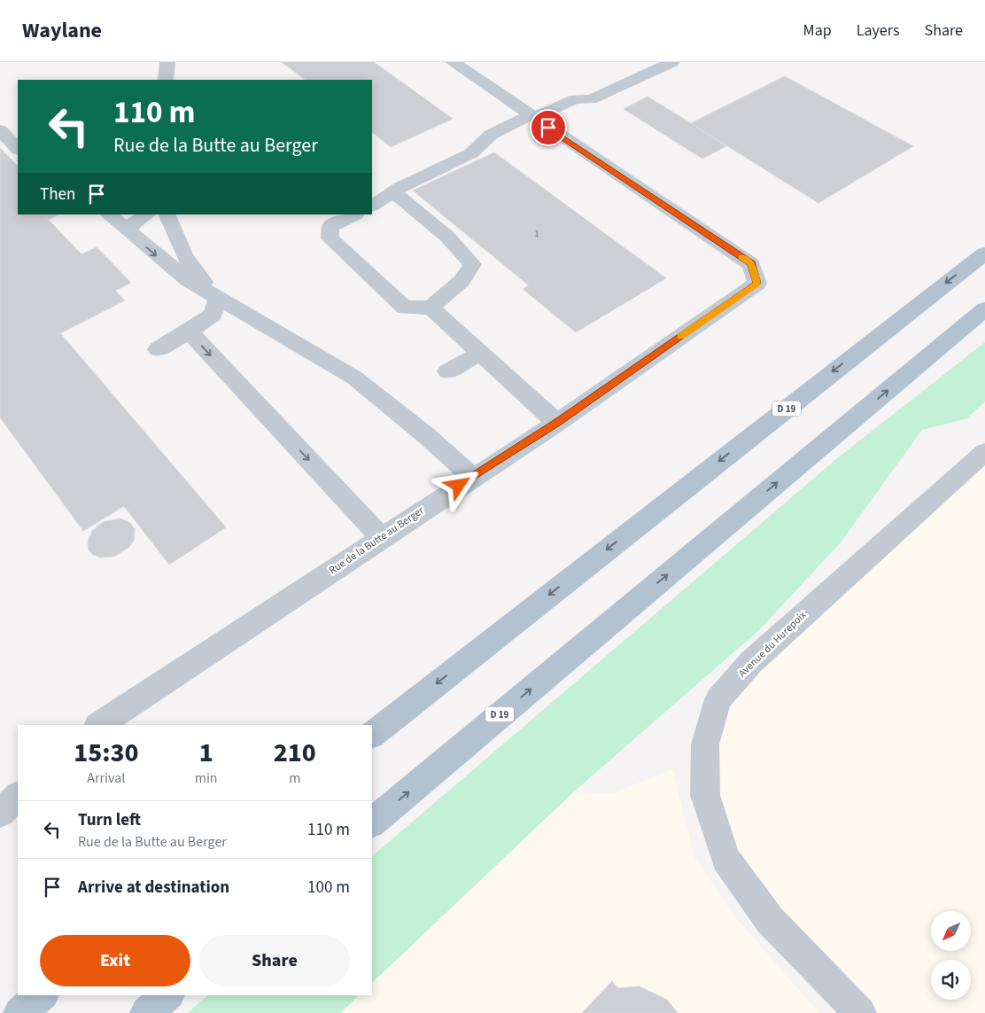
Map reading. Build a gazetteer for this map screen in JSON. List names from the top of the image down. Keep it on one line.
{"streets":{"main road":["D 19"],"street":["Rue de la Butte au Berger","Avenue du Hurepoix"]},"house_numbers":["1"],"north":"bottom left","page":{"header":"Waylane","nav":["Map","Layers","Share"],"turn":["110 m","Rue de la Butte au Berger"],"then":"Then","eta":["15:30","Arrival","1","min","210","m"],"list":[{"name":"Turn left","note":"Rue de la Butte au Berger","value":"110 m"},{"name":"Arrive at destination","value":"100 m"}],"buttons":["Exit","Share"]}}
